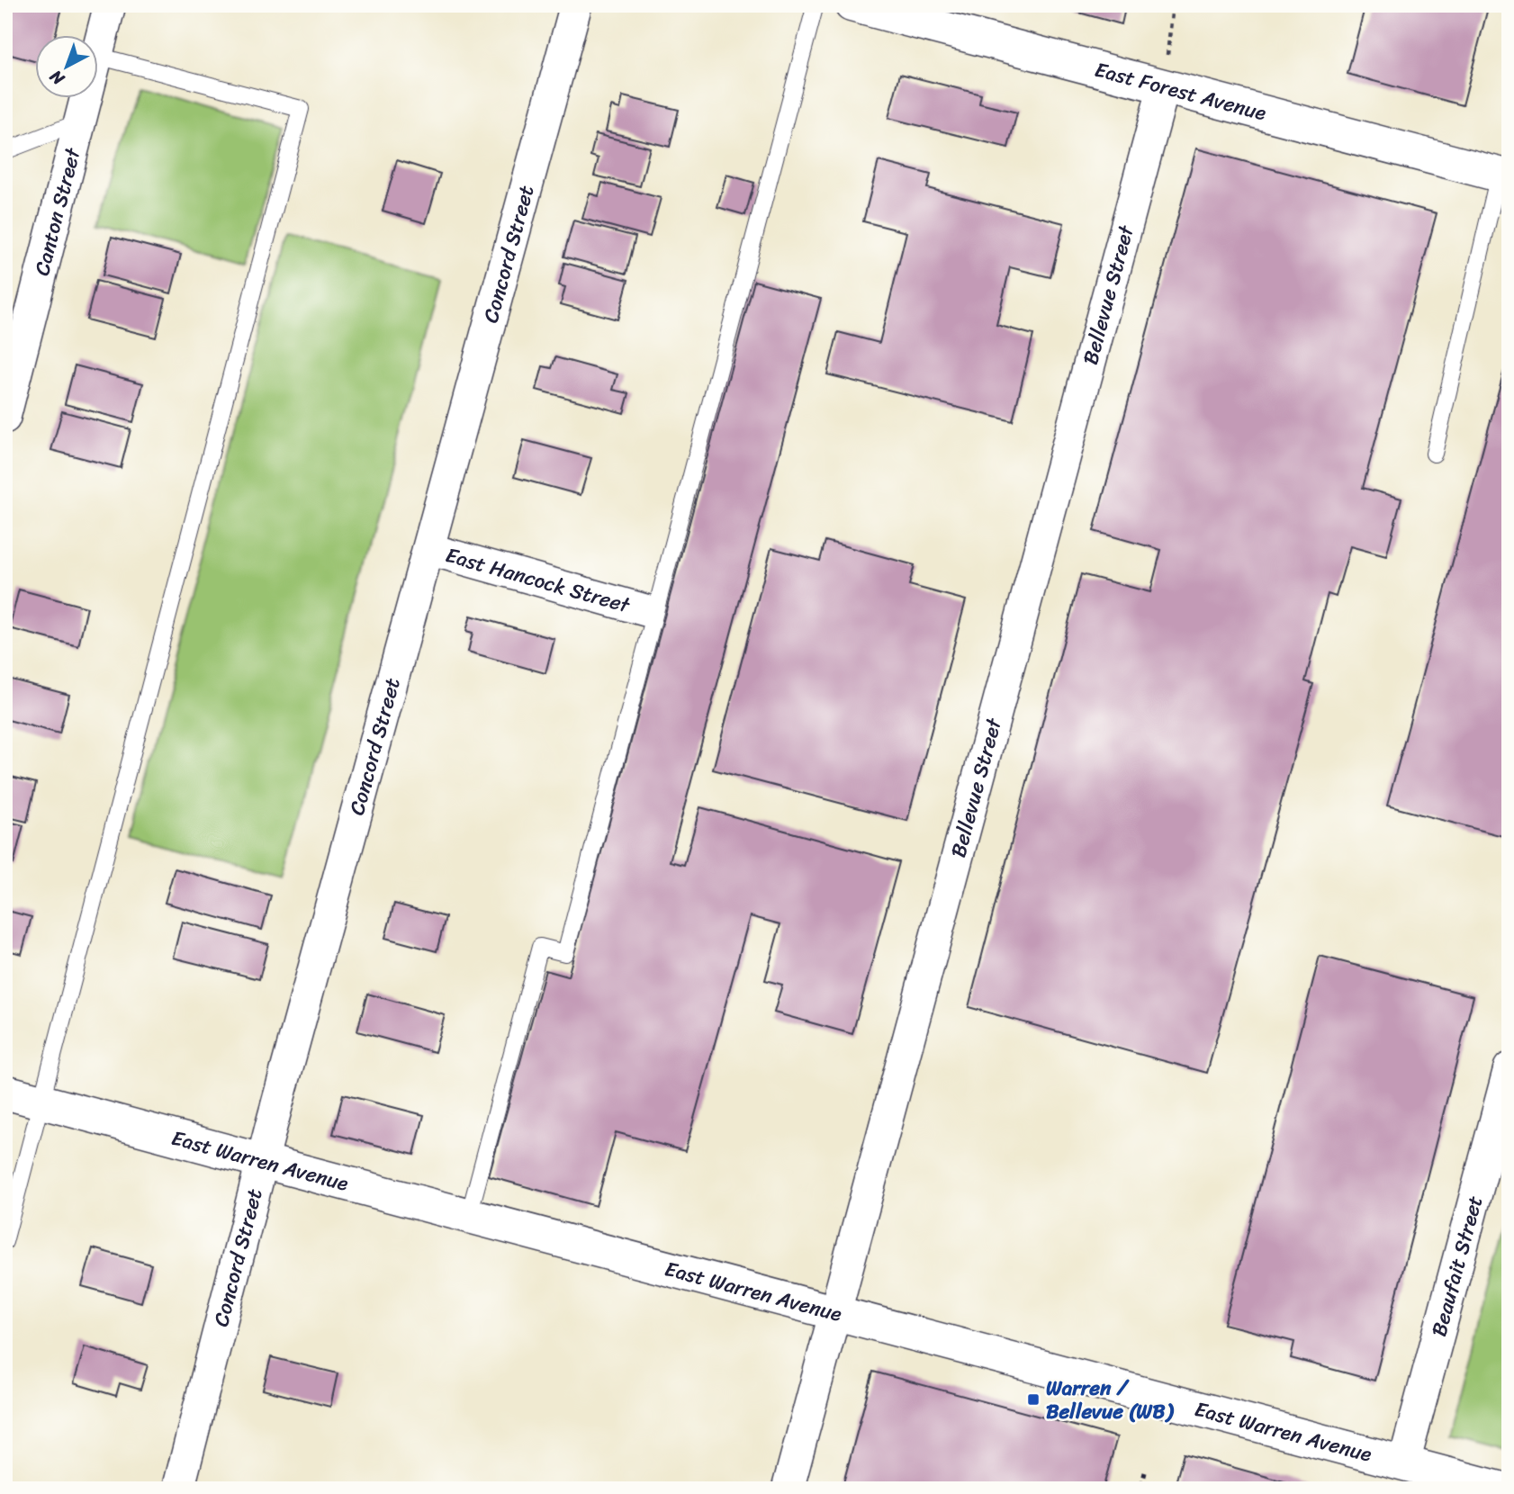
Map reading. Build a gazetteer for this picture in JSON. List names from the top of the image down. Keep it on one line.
{"streets":{"main road":["East Forest Avenue","East Warren Avenue"],"street":["Canton Street","Concord Street","Bellevue Street","East Hancock Street","Beaufait Street"]},"crossings":[["East Forest Avenue","Bellevue Street"],["Concord Street","East Hancock Street"],["Concord Street","East Warren Avenue"],["Bellevue Street","East Warren Avenue"],["East Warren Avenue","Beaufait Street"]],"places":{"transit":["Warren / Bellevue (WB)"]},"north":"bottom left"}
